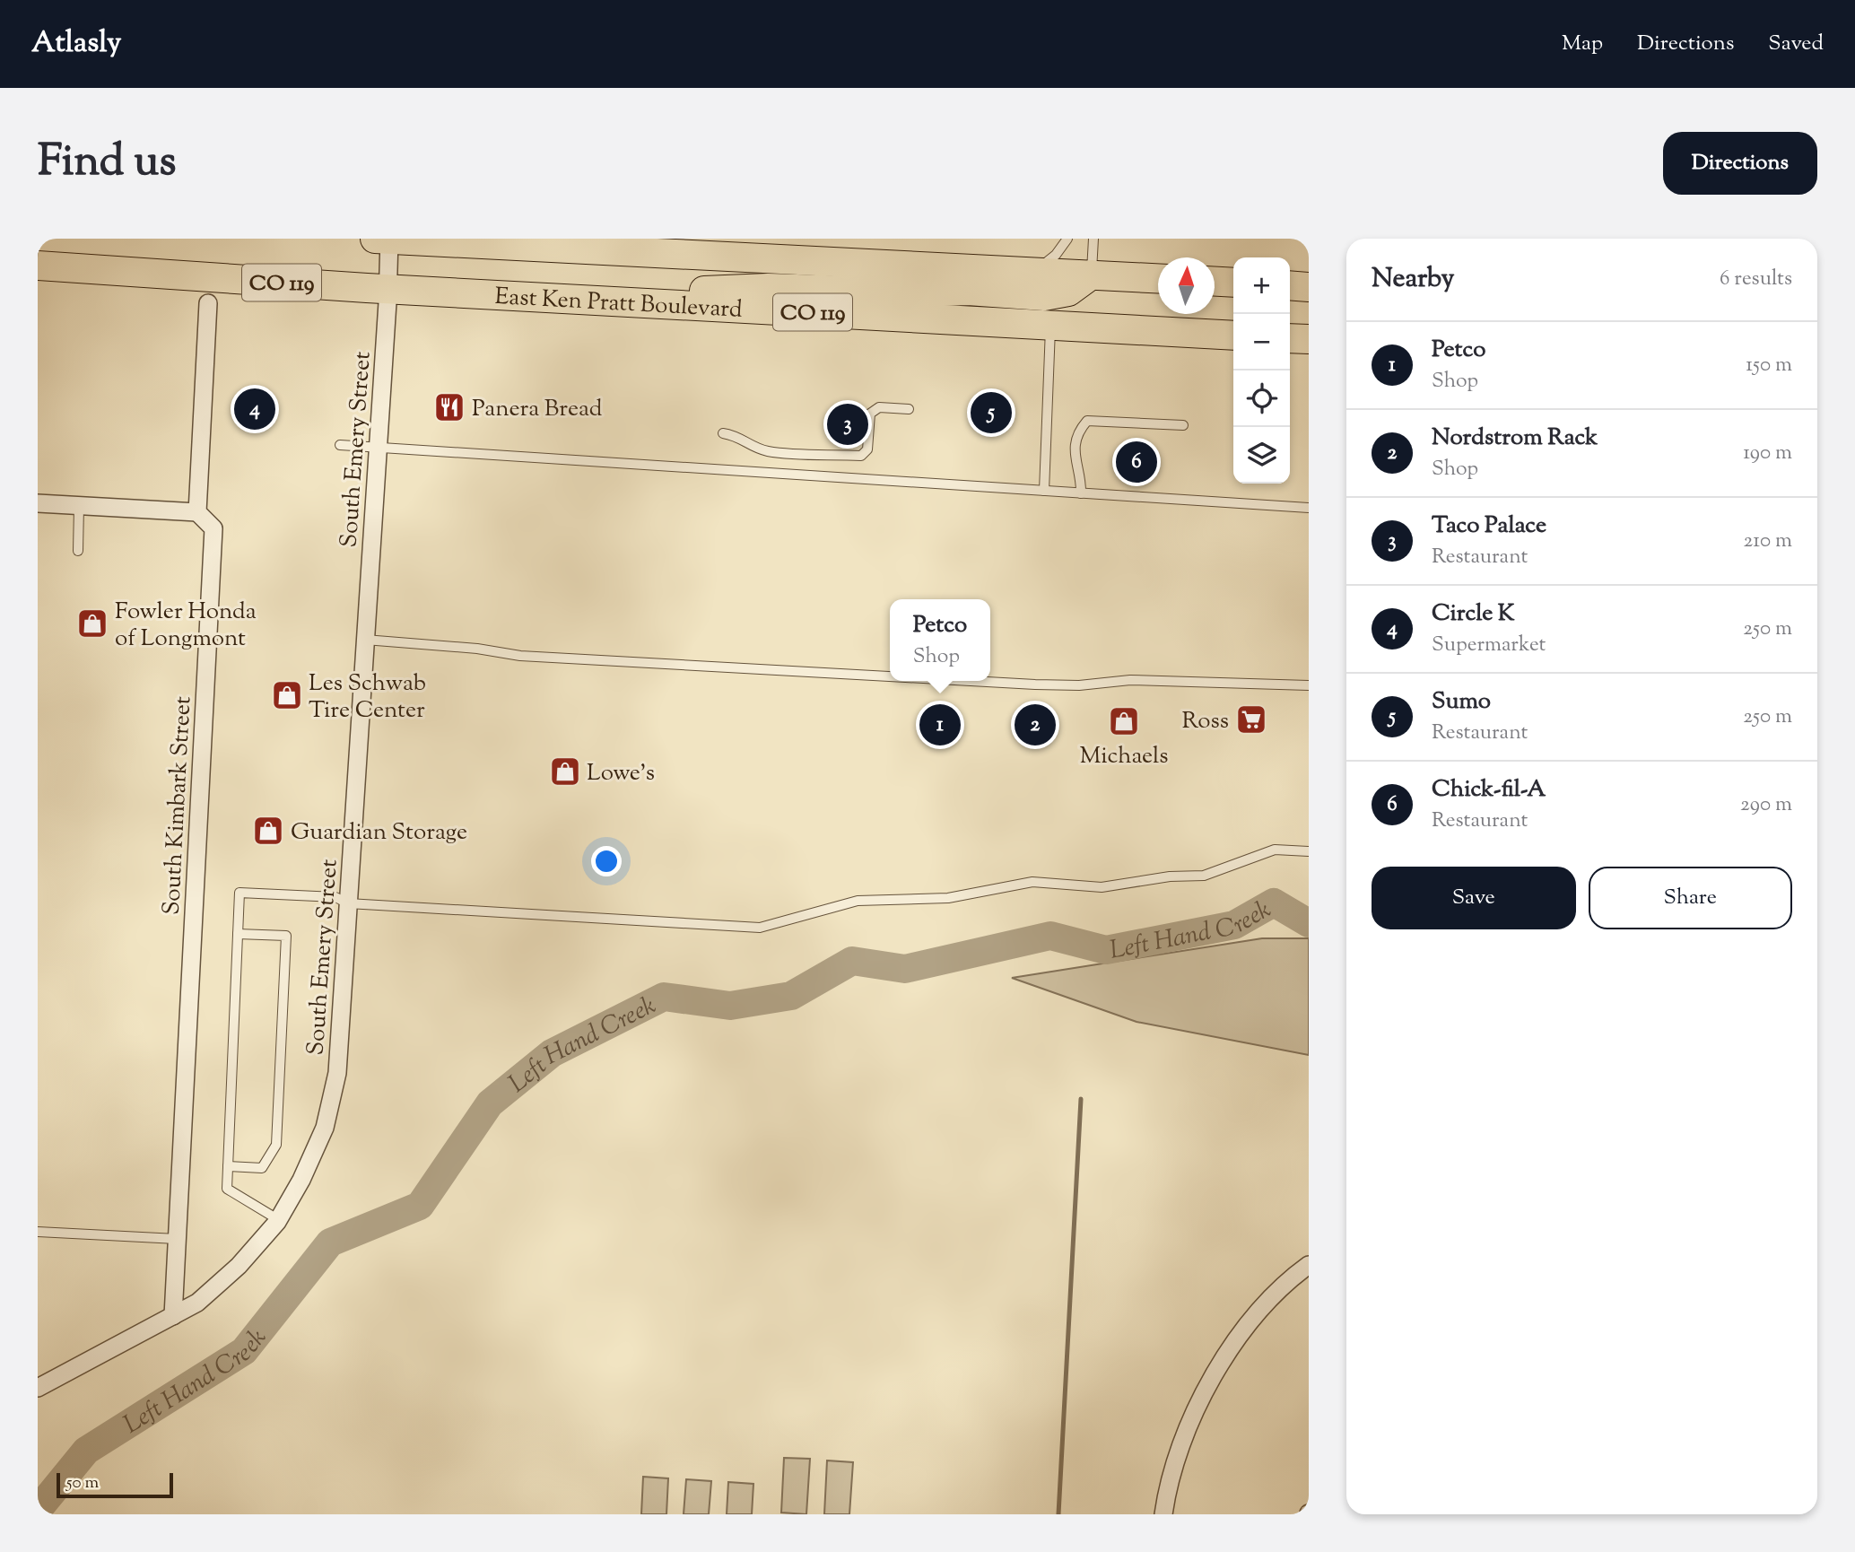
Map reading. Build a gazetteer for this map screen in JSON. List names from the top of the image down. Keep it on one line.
{"streets":{"highway":["CO 119","East Ken Pratt Boulevard"],"street":["South Emery Street","South Kimbark Street"]},"crossings":[["CO 119","South Emery Street"],["East Ken Pratt Boulevard","South Emery Street"],["South Emery Street","South Kimbark Street"]],"water":["Left Hand Creek"],"places":{"restaurant":["Panera Bread"],"shop":["Fowler Honda of Longmont","Les Schwab Tire Center","Michaels","Lowe's","Guardian Storage"],"supermarket":["Ross"]},"scale_bar":"50 m","north":"top","page":{"header":"Atlasly","nav":["Map","Directions","Saved"],"title":"Find us","buttons":["Directions",["Save","Share"]],"heading":["Nearby","6 results"],"map_buttons":["+","−"],"list":[{"mark":"1","name":"Petco","note":"Shop","value":"150 m"},{"mark":"2","name":"Nordstrom Rack","note":"Shop","value":"190 m"},{"mark":"3","name":"Taco Palace","note":"Restaurant","value":"210 m"},{"mark":"4","name":"Circle K","note":"Supermarket","value":"250 m"},{"mark":"5","name":"Sumo","note":"Restaurant","value":"250 m"},{"mark":"6","name":"Chick-fil-A","note":"Restaurant","value":"290 m"}],"pins":["4","5","3","6","1","2"],"popup":["Petco","Shop"],"scale":"50 m"}}
